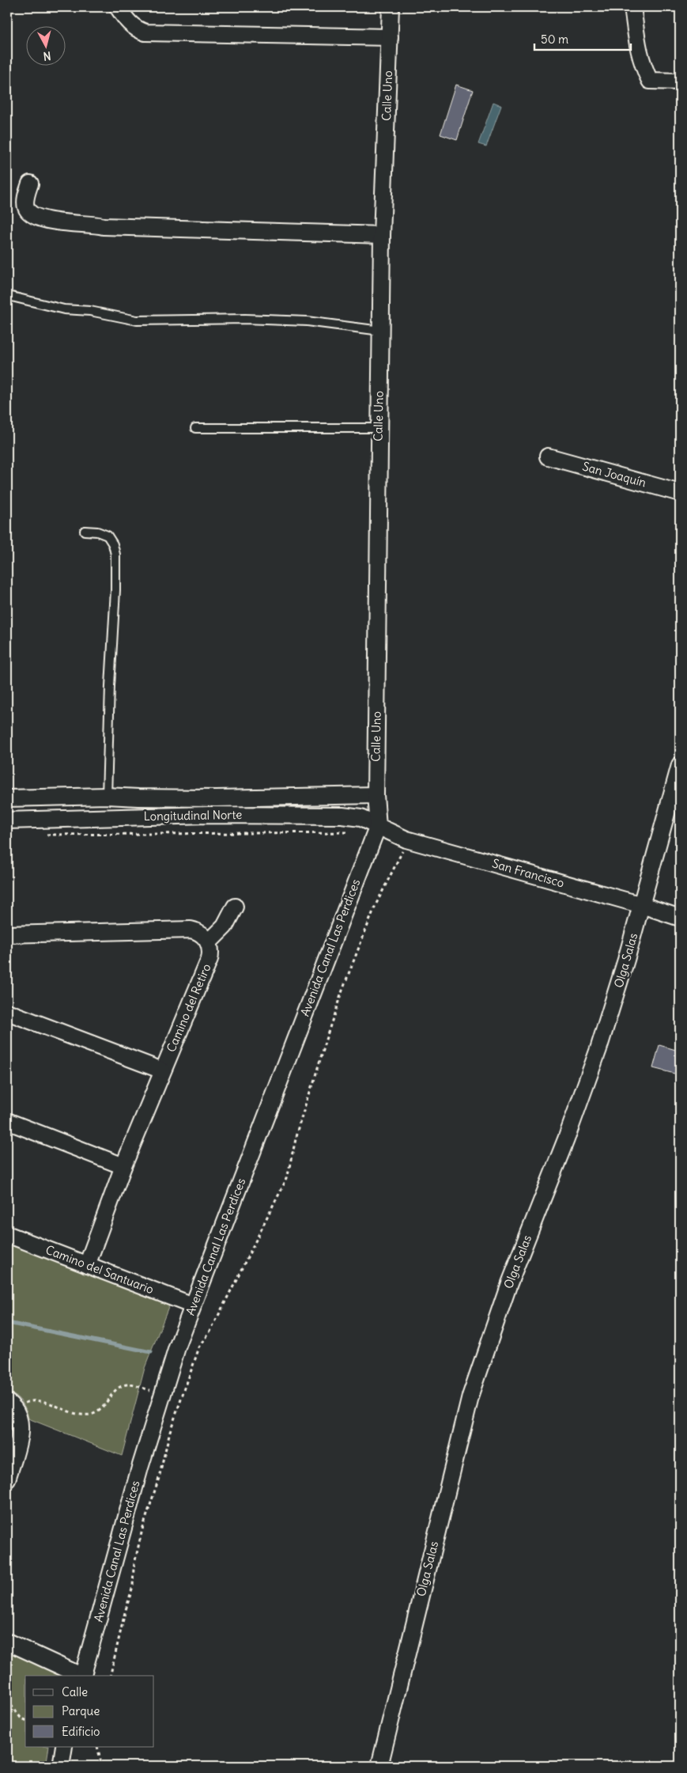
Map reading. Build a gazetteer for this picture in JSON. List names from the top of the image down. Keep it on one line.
{"streets":{"street":["Calle Uno","San Joaquín","Longitudinal Norte","San Francisco","Avenida Canal Las Perdices","Olga Salas","Camino del Retiro","Camino del Santuario"]},"crossings":[["Calle Uno","Longitudinal Norte"],["Calle Uno","San Francisco"],["Calle Uno","Avenida Canal Las Perdices"],["Longitudinal Norte","San Francisco"],["Longitudinal Norte","Avenida Canal Las Perdices"],["San Francisco","Avenida Canal Las Perdices"],["San Francisco","Olga Salas"],["Avenida Canal Las Perdices","Camino del Santuario"],["Camino del Retiro","Camino del Santuario"]],"legend":["Calle","Parque","Edificio"],"scale_bar":"50 m","north":"bottom"}
